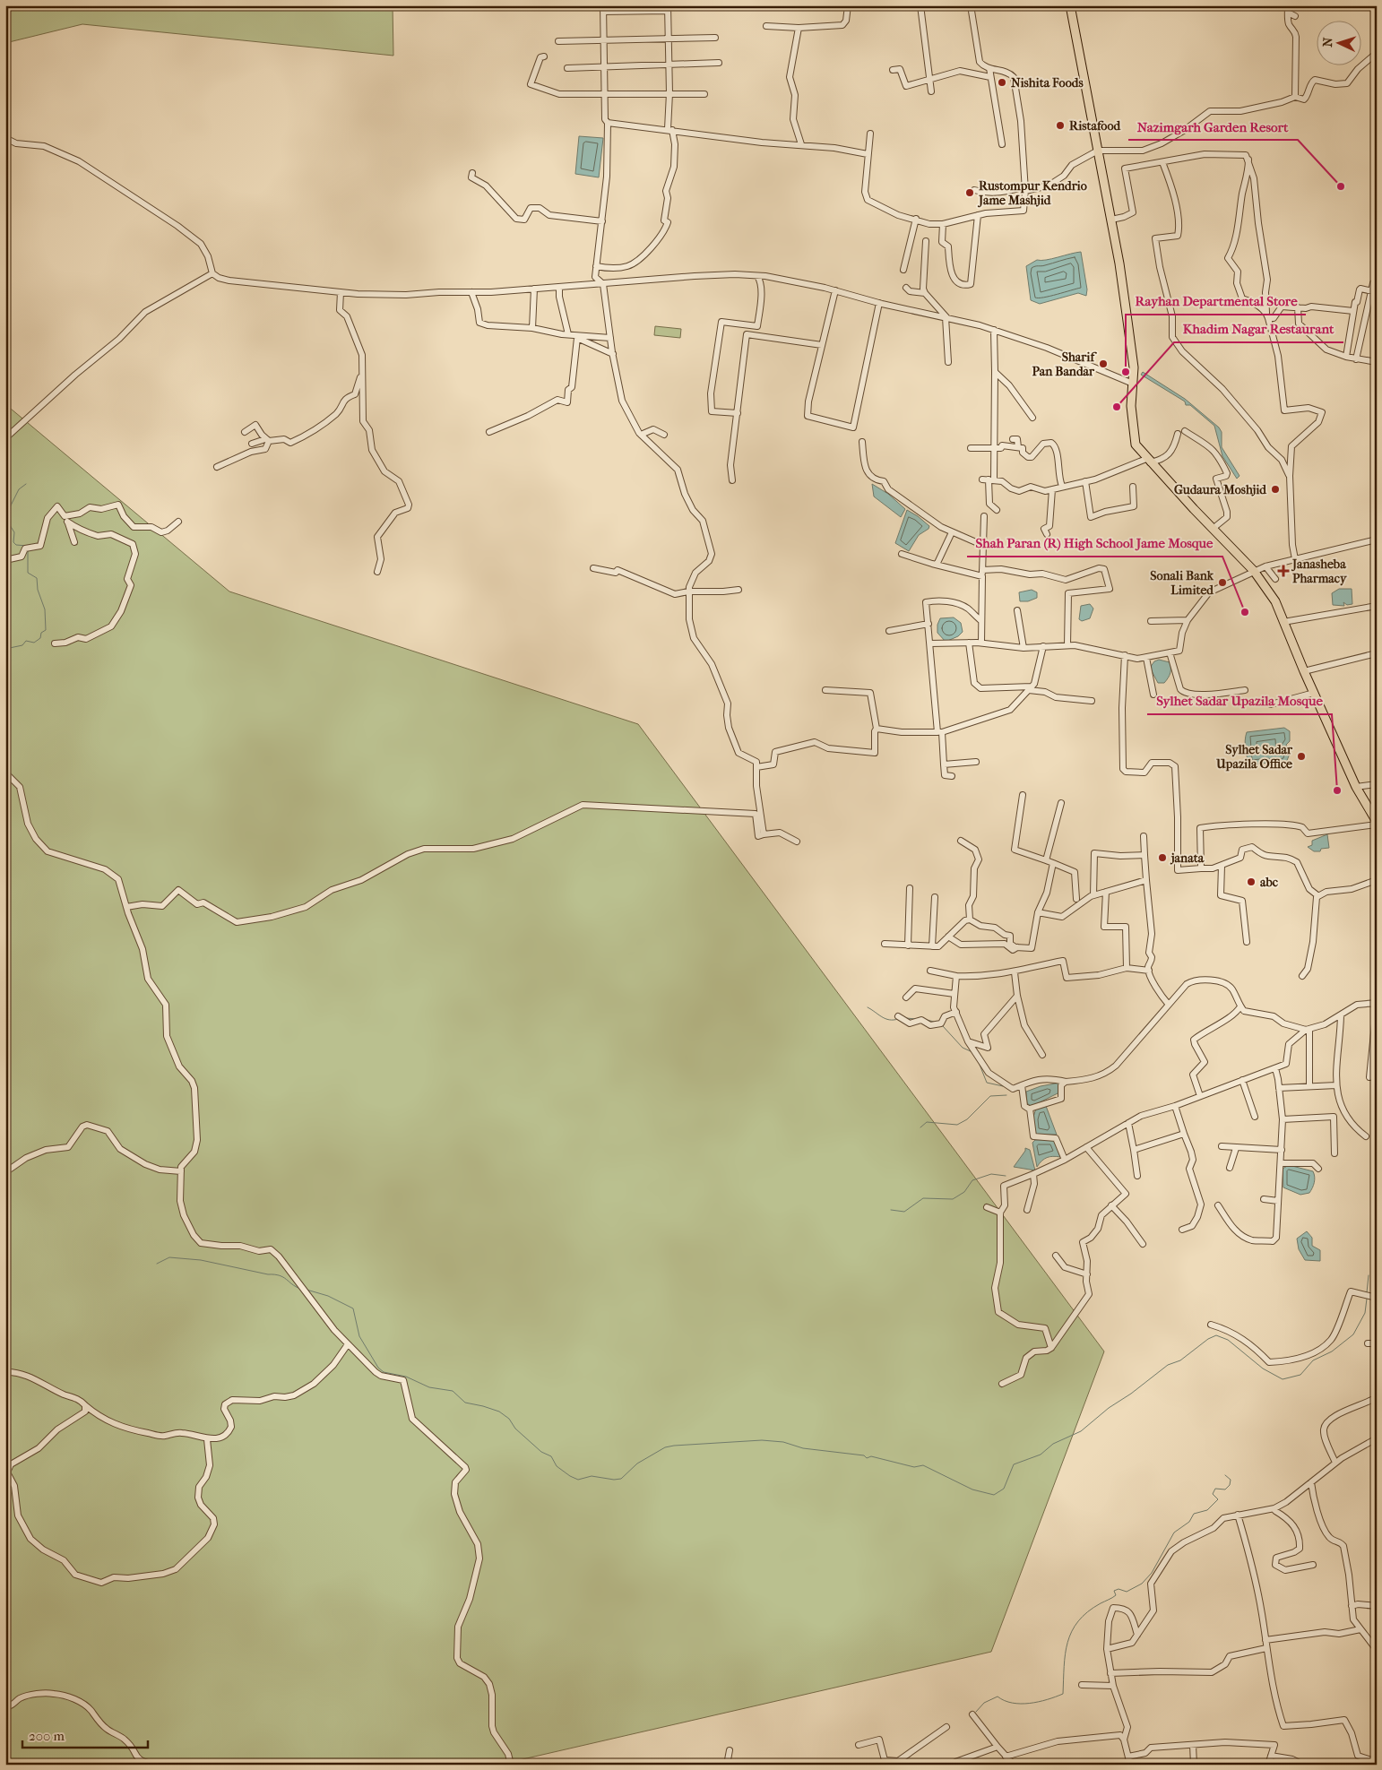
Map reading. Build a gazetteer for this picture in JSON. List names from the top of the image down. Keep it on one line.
{"places":{"other":["Nishita Foods","Ristafood","Nazimgarh Garden Resort","Rustompur Kendrio Jame Mashjid","Sharif Pan Bandar","Rayhan Departmental Store","Khadim Nagar Restaurant","Gudaura Moshjid","Sonali Bank Limited","Shah Paran (R) High School Jame Mosque","Sylhet Sadar Upazila Office","Sylhet Sadar Upazila Mosque","janata","abc"],"health":["Janasheba Pharmacy"]},"scale_bar":"200 m","north":"left"}
